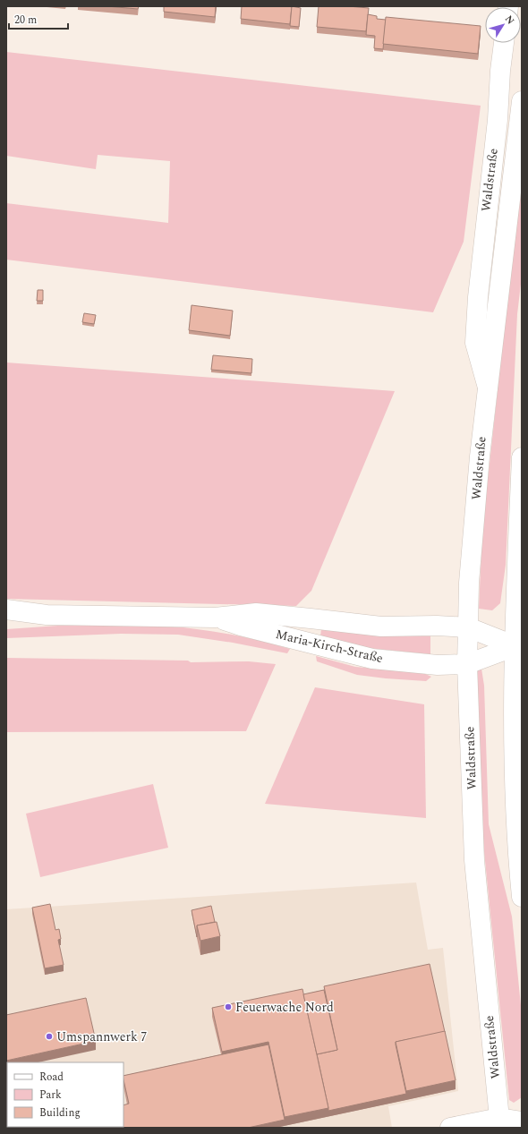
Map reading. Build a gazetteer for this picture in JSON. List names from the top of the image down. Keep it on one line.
{"streets":{"main road":["Waldstraße","Maria-Kirch-Straße"]},"crossings":[["Waldstraße","Maria-Kirch-Straße"]],"places":["Feuerwache Nord","Umspannwerk 7"],"legend":["Road","Park","Building"],"scale_bar":"20 m","north":"top right"}
